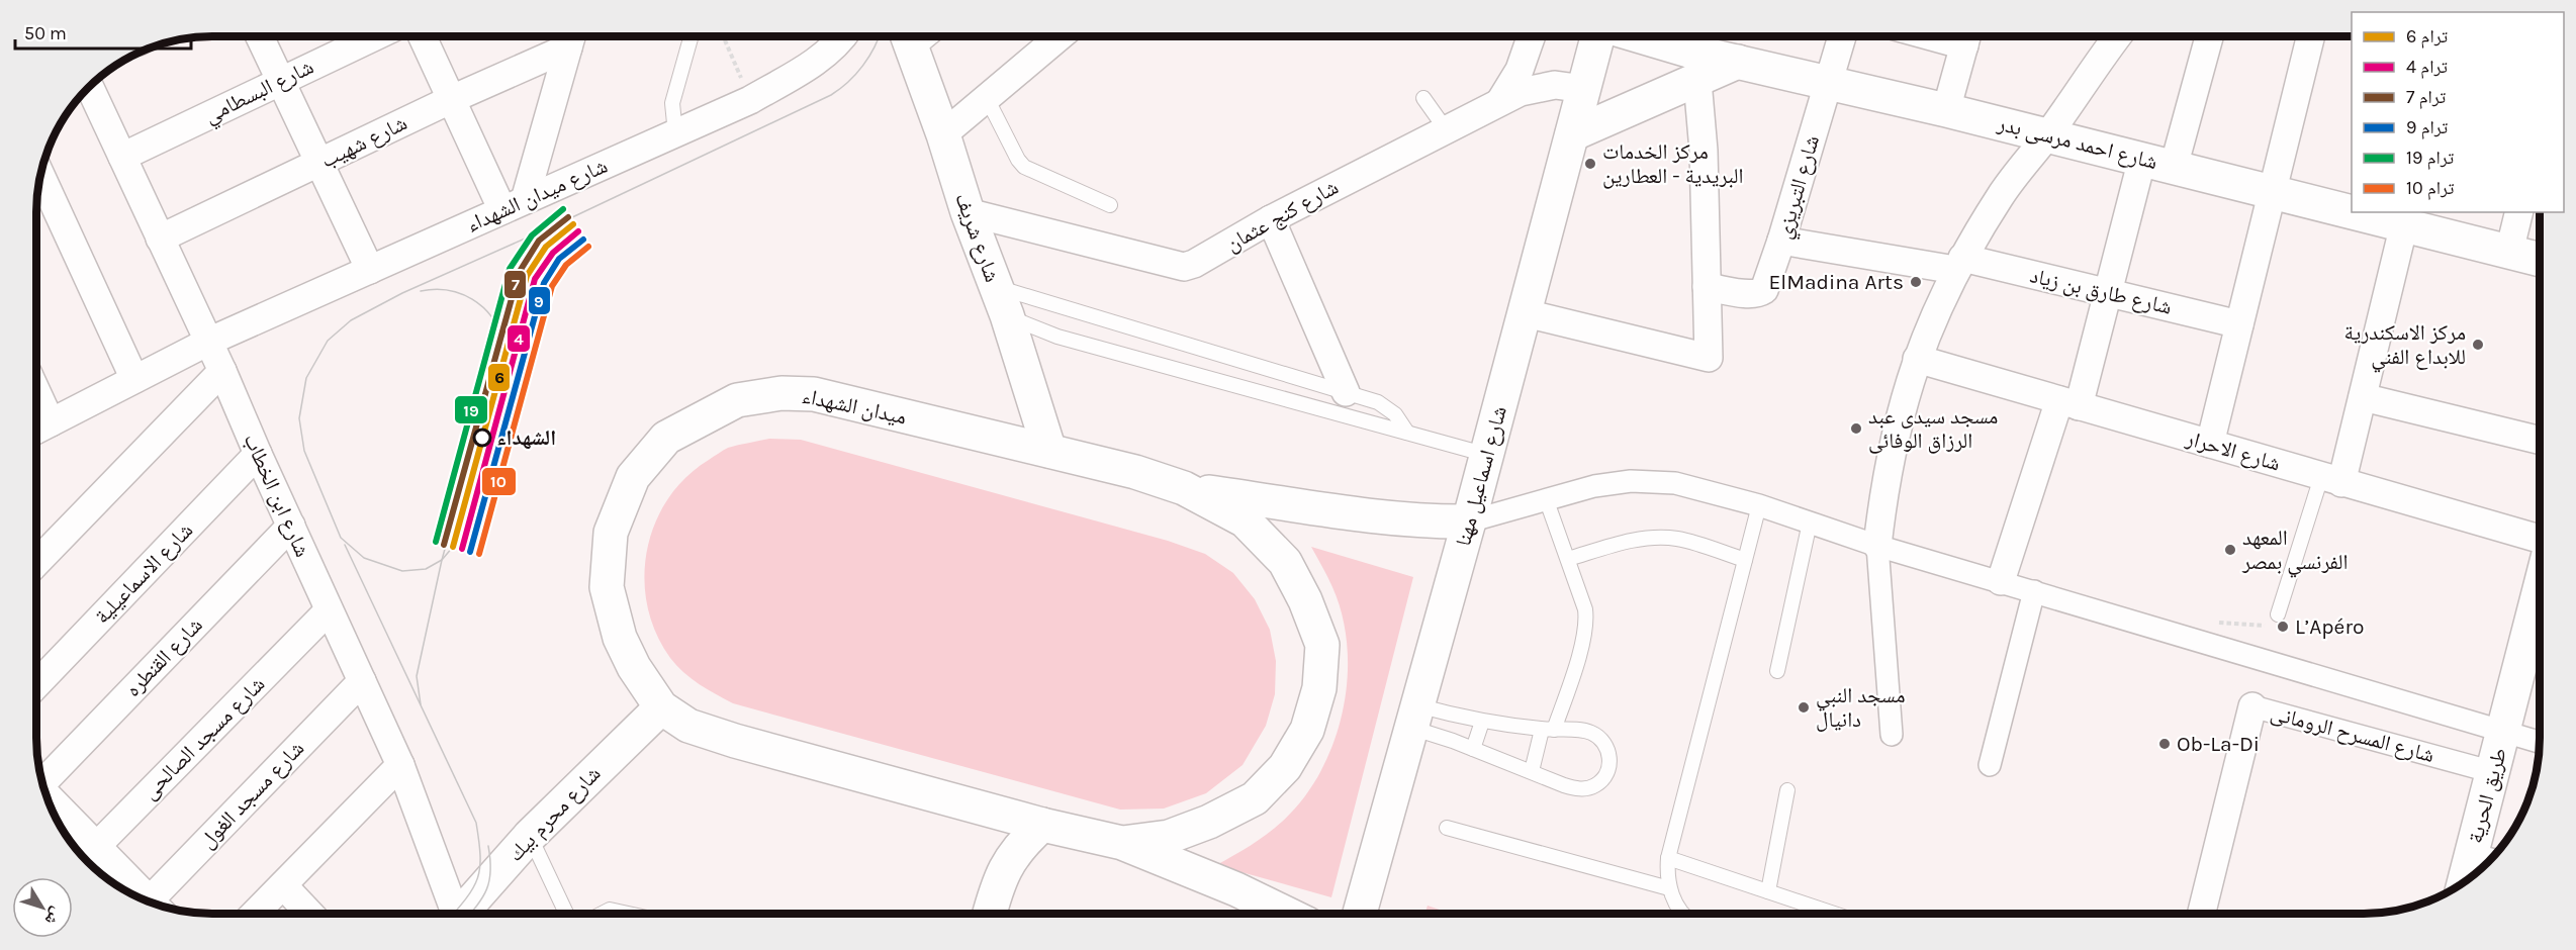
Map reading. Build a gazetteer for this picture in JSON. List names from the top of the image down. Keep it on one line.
{"streets":{"main road":["شارع احمد مرسى بدر","شارع شريف","ميدان الشهداء","شارع اسماعيل مهنا","طريق الحرية","شارع محرم بيك"],"street":["شارع البسطامي","شارع شهيب","شارع التبريزي","شارع ميدان الشهداء","شارع كنج عثمان","شارع طارق بن زياد","شارع الاحرار","شارع ابن الخطاب","شارع الاسماعيلية","شارع القنطره","شارع المسرح الرومانى","شارع مسجد الصالحى","شارع مسجد الغول"]},"crossings":[["شارع البسطامي","شارع ابن الخطاب"],["شارع شهيب","شارع ابن الخطاب"],["شارع احمد مرسى بدر","شارع التبريزي"],["شارع التبريزي","شارع طارق بن زياد"],["شارع ميدان الشهداء","شارع ابن الخطاب"],["شارع كنج عثمان","شارع شريف"],["شارع كنج عثمان","شارع اسماعيل مهنا"],["شارع شريف","ميدان الشهداء"],["ميدان الشهداء","شارع محرم بيك"],["شارع ابن الخطاب","شارع الاسماعيلية"],["شارع ابن الخطاب","شارع القنطره"],["شارع ابن الخطاب","شارع مسجد الصالحى"],["شارع ابن الخطاب","شارع مسجد الغول"],["شارع المسرح الرومانى","طريق الحرية"]],"places":["مركز الخدمات البريدية - العطارين","ElMadina Arts","مركز الاسكندرية للابداع الفني","مسجد سيدى عبد الرزاق الوفائى","الشهداء","المعهد الفرنسي بمصر","L’Apéro","مسجد النبي دانيال","Ob-La-Di"],"lines":["tram line 19","tram line 7","tram line 6","tram line 4","tram line 9","tram line 10"],"legend":["ترام 6","ترام 4","ترام 7","ترام 9","ترام 19","ترام 10"],"scale_bar":"50 m","north":"bottom right"}
